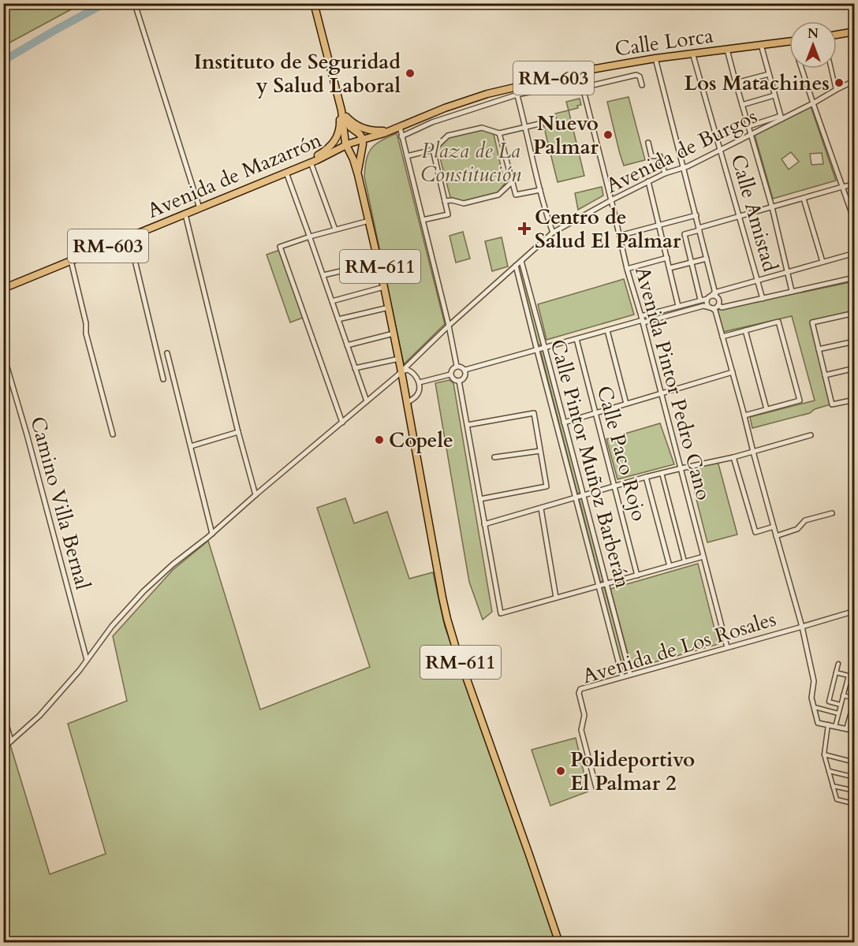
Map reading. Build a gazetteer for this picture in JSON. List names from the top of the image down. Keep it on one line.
{"streets":{"main road":["Calle Lorca","RM-603","Avenida de Mazarrón","RM-611"],"street":["Avenida de Burgos","Calle Amistad","Avenida Pintor Pedro Cano","Calle Paco Rojo","Calle Pintor Muñoz Barberán","Camino Villa Bernal","Avenida de Los Rosales"]},"crossings":[["Calle Lorca","Avenida de Mazarrón"],["Calle Lorca","Calle Amistad"],["Calle Lorca","RM-611"],["Calle Lorca","Avenida Pintor Pedro Cano"],["Avenida de Burgos","Calle Amistad"],["Avenida de Burgos","RM-611"],["Avenida de Burgos","Avenida Pintor Pedro Cano"],["Avenida de Burgos","Calle Pintor Muñoz Barberán"],["Avenida de Burgos","Camino Villa Bernal"],["Avenida de Mazarrón","RM-611"],["Avenida Pintor Pedro Cano","Avenida de Los Rosales"],["Calle Pintor Muñoz Barberán","Avenida de Los Rosales"]],"parks":["Plaza de La Constitución"],"places":{"other":["Instituto de Seguridad y Salud Laboral","Los Matachines","Nuevo Palmar","Copele","Polideportivo El Palmar 2"],"health":["Centro de Salud El Palmar"]},"north":"top"}
